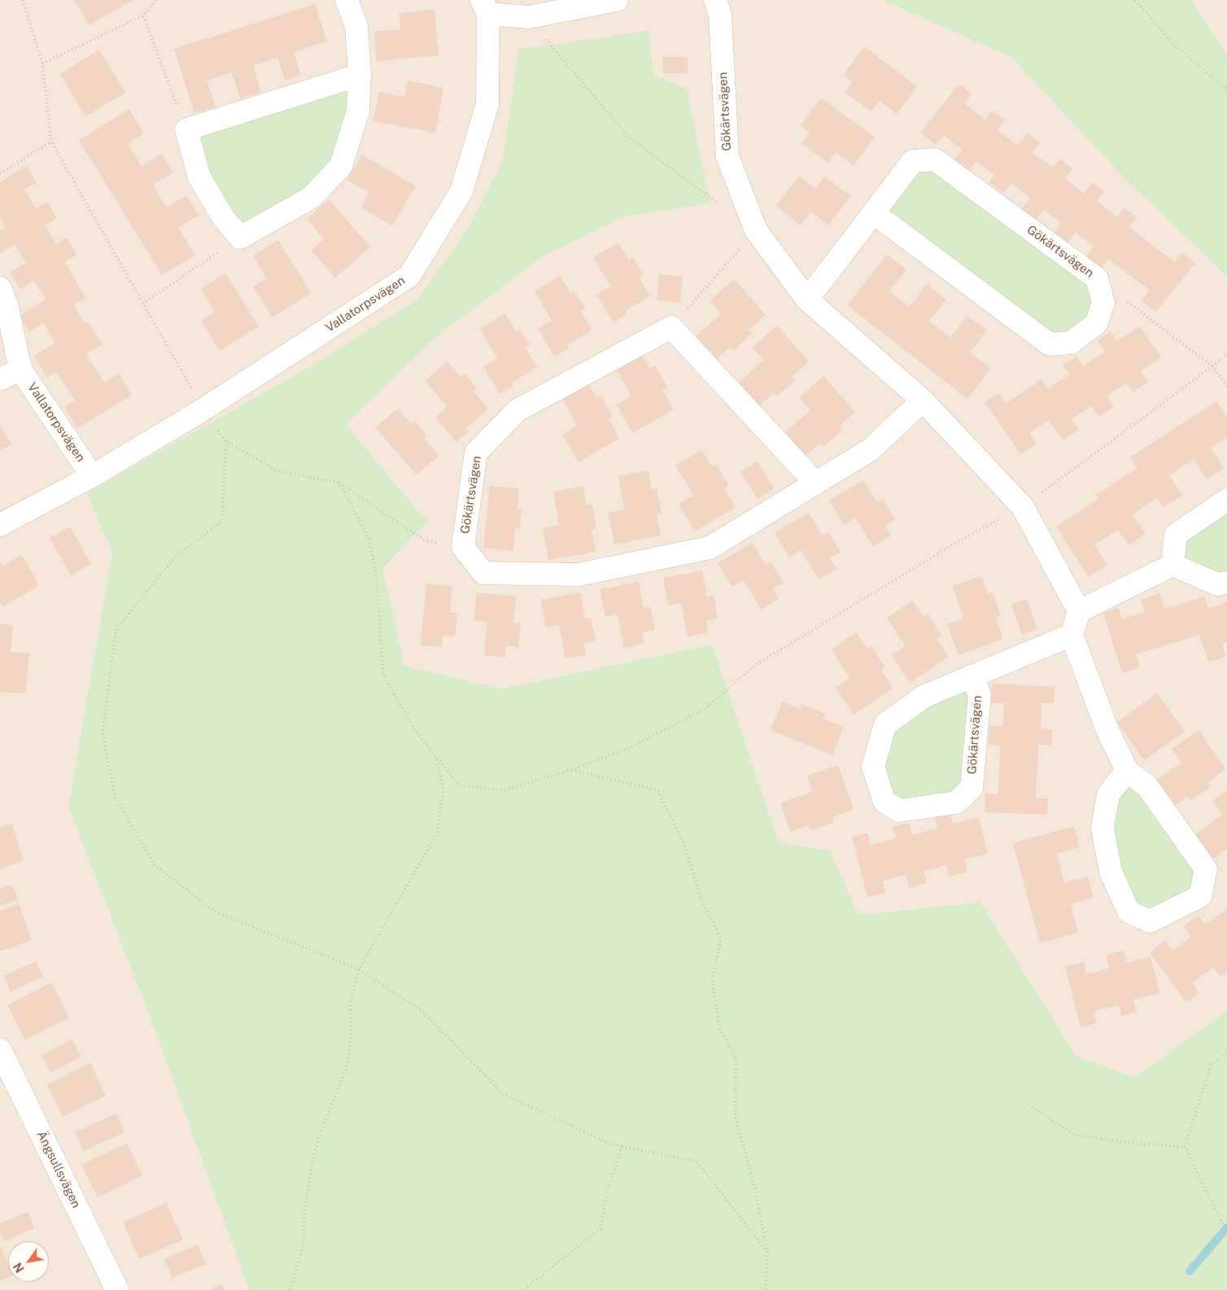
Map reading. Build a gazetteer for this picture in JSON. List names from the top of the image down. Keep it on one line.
{"streets":{"street":["Gökärtsvägen","Vallatorpsvägen","Ängsullsvägen"]},"north":"bottom left"}
